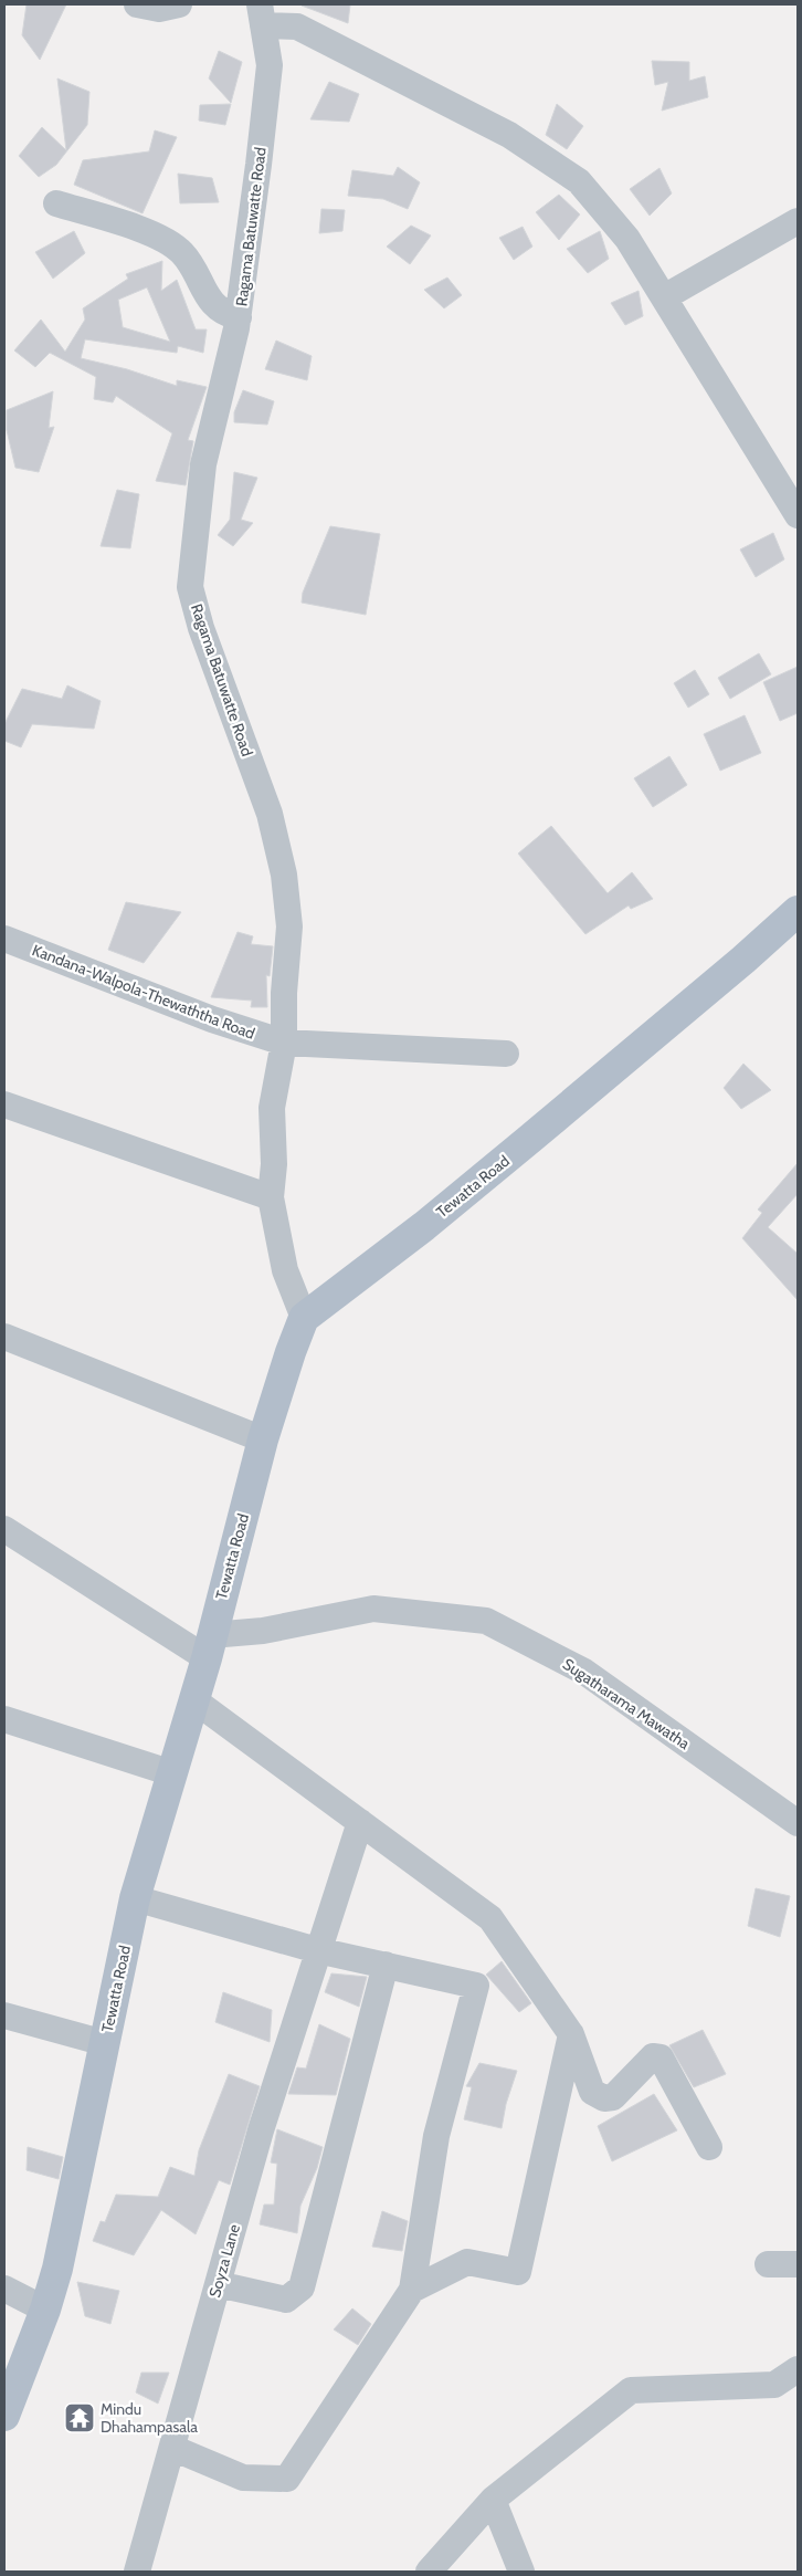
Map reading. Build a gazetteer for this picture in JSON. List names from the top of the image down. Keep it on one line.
{"streets":{"main road":["Tewatta Road"],"street":["Ragama Batuwatte Road","Kandana-Walpola-Thewaththa Road","Sugatharama Mawatha","Soyza Lane"]},"crossings":[["Ragama Batuwatte Road","Kandana-Walpola-Thewaththa Road"],["Ragama Batuwatte Road","Tewatta Road"],["Tewatta Road","Sugatharama Mawatha"]],"places":{"temple":["Mindu Dhahampasala"]}}
